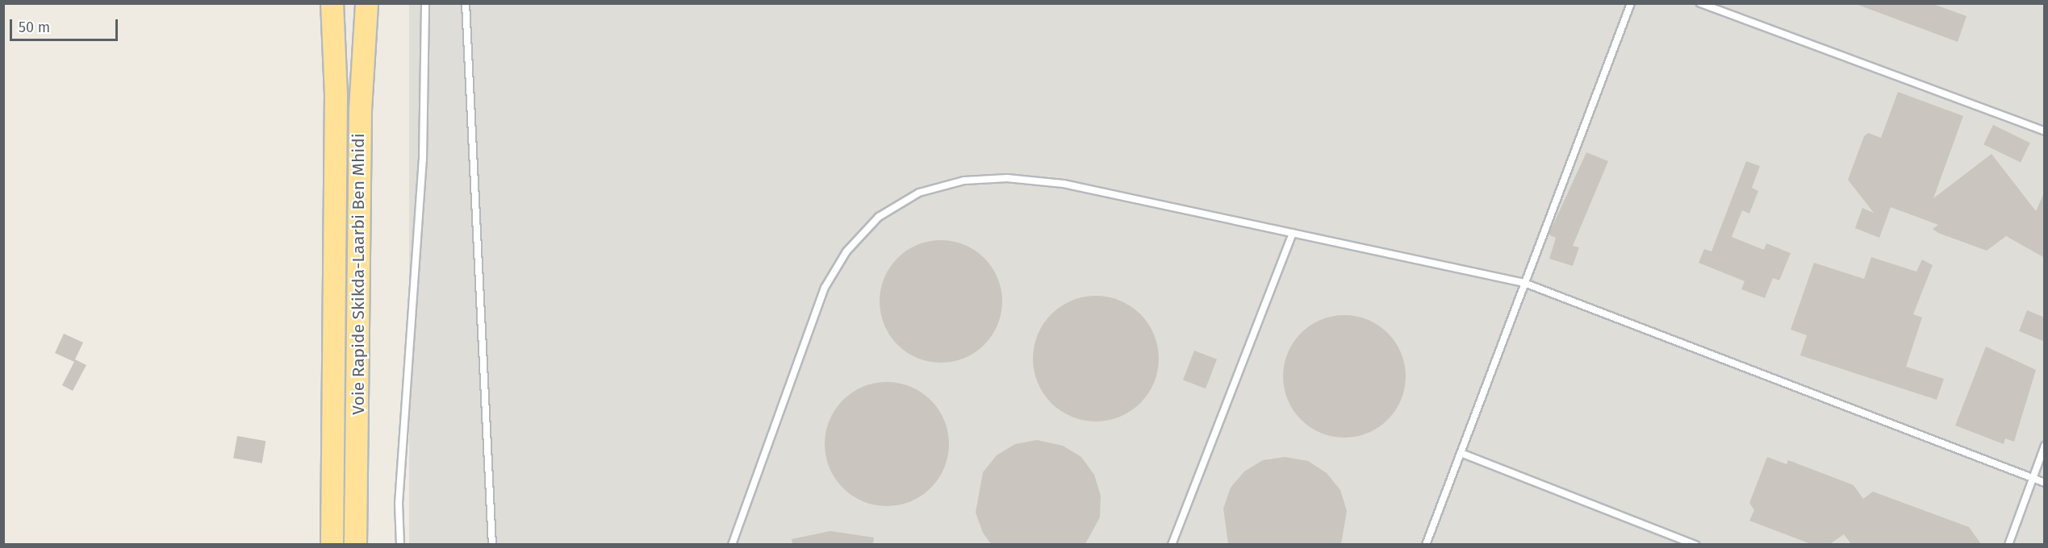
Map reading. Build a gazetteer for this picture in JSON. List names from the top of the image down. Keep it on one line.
{"streets":{"highway":["Voie Rapide Skikda-Laarbi Ben Mhidi"]},"scale_bar":"50 m"}
